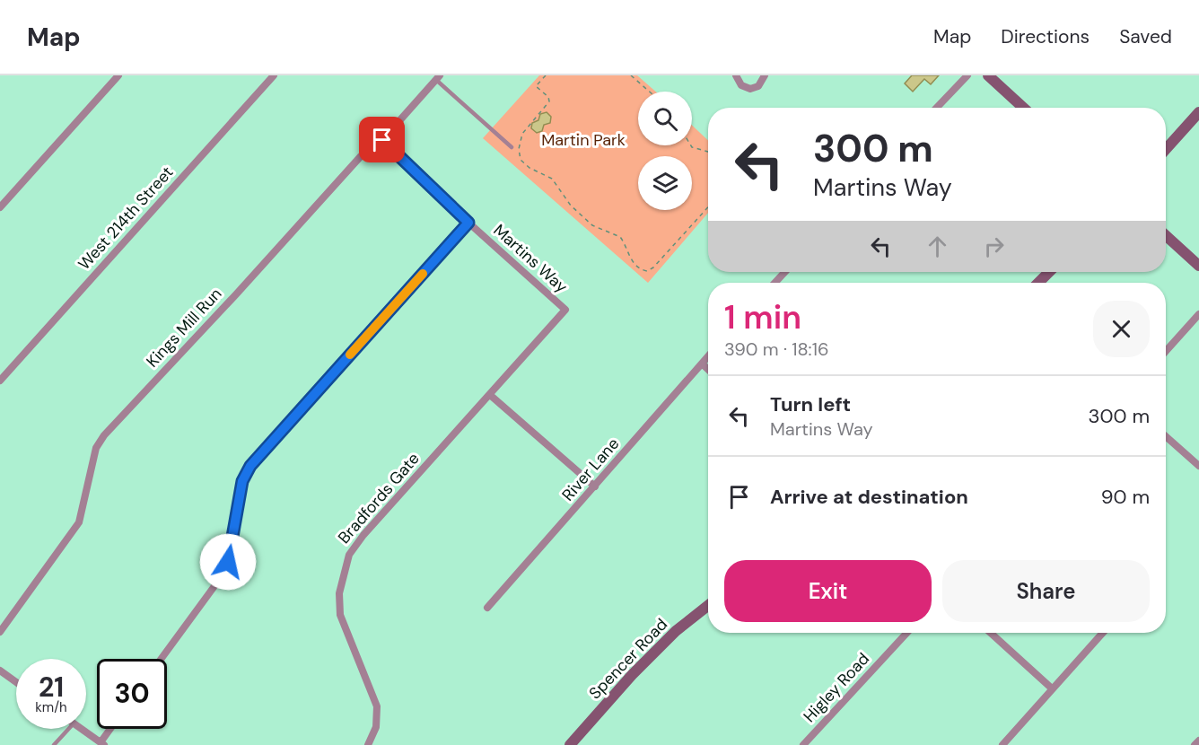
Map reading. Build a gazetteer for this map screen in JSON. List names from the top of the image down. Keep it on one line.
{"streets":{"street":["West 214th Street","Martins Way","Kings Mill Run","River Lane","Bradfords Gate","Spencer Road","Higley Road"]},"crossings":[["Martins Way","Kings Mill Run"],["Martins Way","Bradfords Gate"]],"parks":["Martin Park"],"page":{"header":"Map","nav":["Map","Directions","Saved"],"turn":["300 m","Martins Way"],"heading":["1 min","390 m · 18:16"],"list":[{"name":"Turn left","note":"Martins Way","value":"300 m"},{"name":"Arrive at destination","value":"90 m"}],"buttons":["Exit","Share"],"speed":"21 km/h","limit":"30"}}
